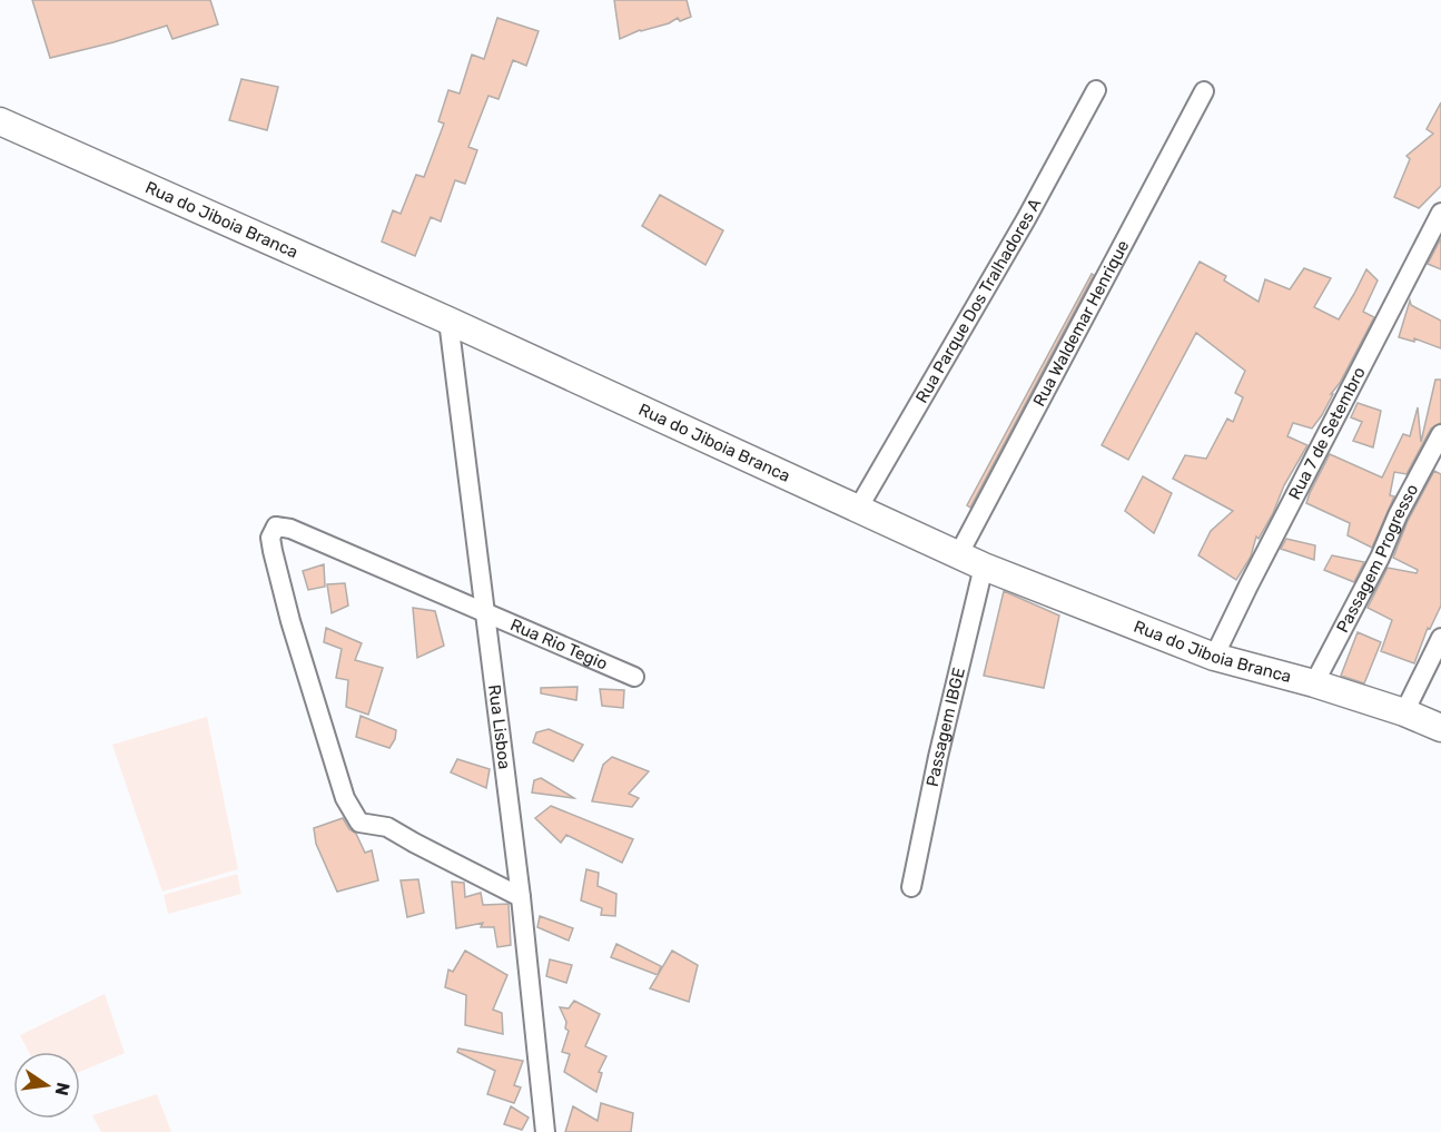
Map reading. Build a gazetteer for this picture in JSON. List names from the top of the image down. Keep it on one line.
{"streets":{"main road":["Rua do Jiboia Branca"],"street":["Rua Parque Dos Tralhadores A","Rua Waldemar Henrique","Rua 7 de Setembro","Passagem Progresso","Rua Rio Tegio","Rua Lisboa","Passagem IBGE"]},"crossings":[["Rua do Jiboia Branca","Rua Parque Dos Tralhadores A"],["Rua do Jiboia Branca","Rua Waldemar Henrique"],["Rua do Jiboia Branca","Rua 7 de Setembro"],["Rua do Jiboia Branca","Passagem Progresso"],["Rua do Jiboia Branca","Rua Lisboa"],["Rua do Jiboia Branca","Passagem IBGE"],["Rua Rio Tegio","Rua Lisboa"]],"north":"right"}
